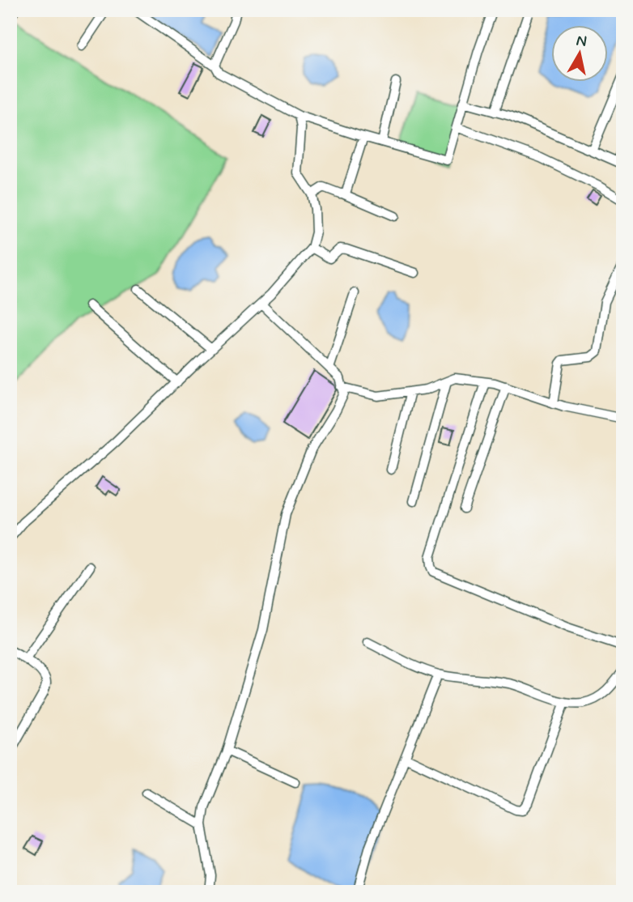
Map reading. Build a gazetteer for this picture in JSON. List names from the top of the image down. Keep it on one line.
{"north":"top"}
